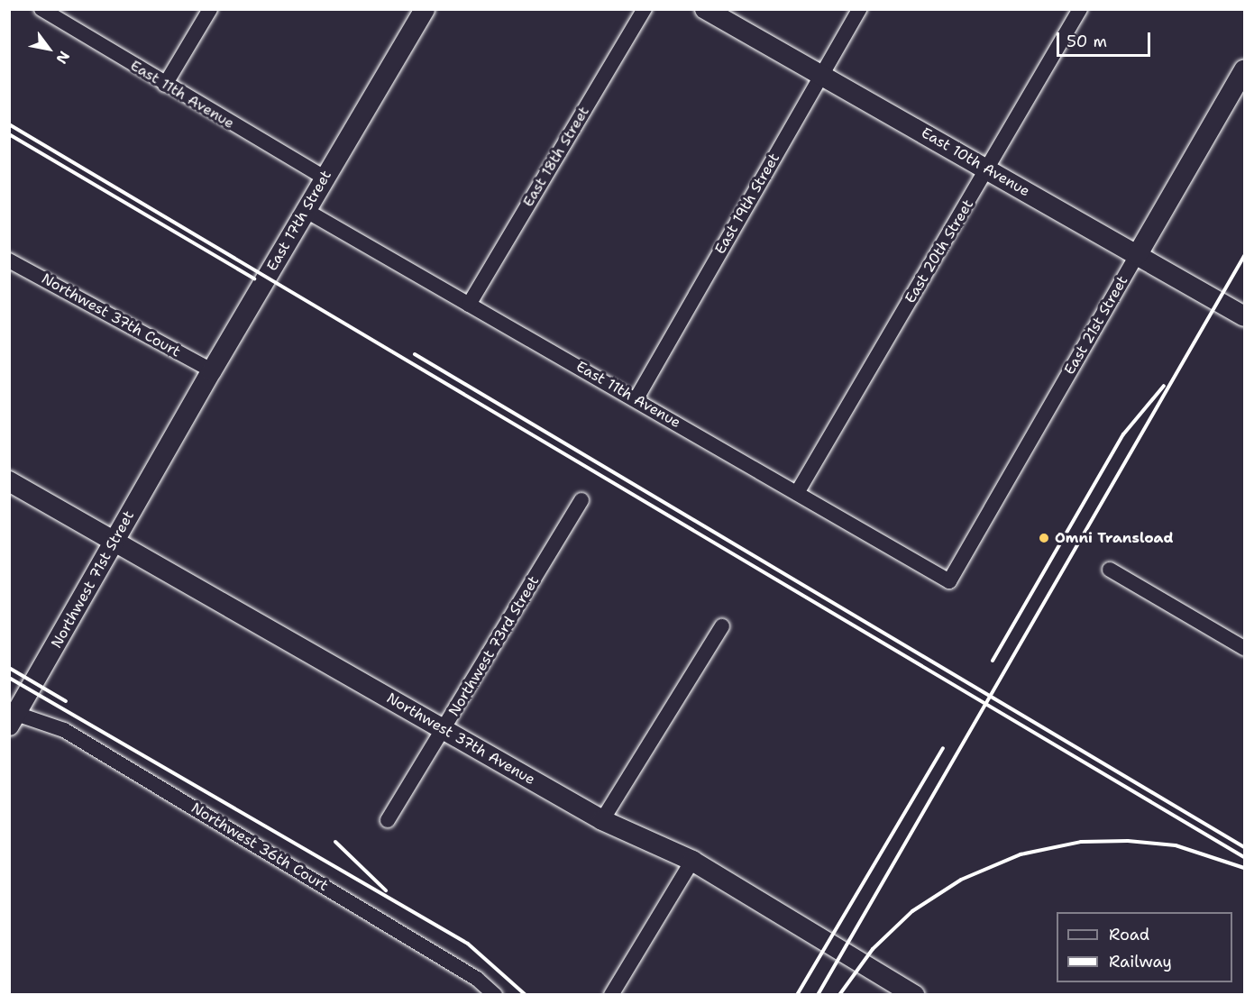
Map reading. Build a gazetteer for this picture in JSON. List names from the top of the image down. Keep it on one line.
{"streets":{"street":["East 11th Avenue","East 18th Street","East 10th Avenue","East 19th Street","East 17th Street","East 20th Street","Northwest 37th Court","East 21st Street","Northwest 71st Street","Northwest 73rd Street","Northwest 37th Avenue","Northwest 36th Court"]},"crossings":[["East 11th Avenue","East 18th Street"],["East 11th Avenue","East 19th Street"],["East 11th Avenue","East 17th Street"],["East 11th Avenue","East 20th Street"],["East 11th Avenue","East 21st Street"],["East 10th Avenue","East 19th Street"],["East 10th Avenue","East 20th Street"],["East 10th Avenue","East 21st Street"],["East 17th Street","Northwest 37th Court"],["East 17th Street","Northwest 71st Street"],["Northwest 71st Street","Northwest 37th Avenue"],["Northwest 71st Street","Northwest 36th Court"],["Northwest 73rd Street","Northwest 37th Avenue"]],"places":["Omni Transload"],"legend":["Road","Railway"],"scale_bar":"50 m","north":"bottom right"}
